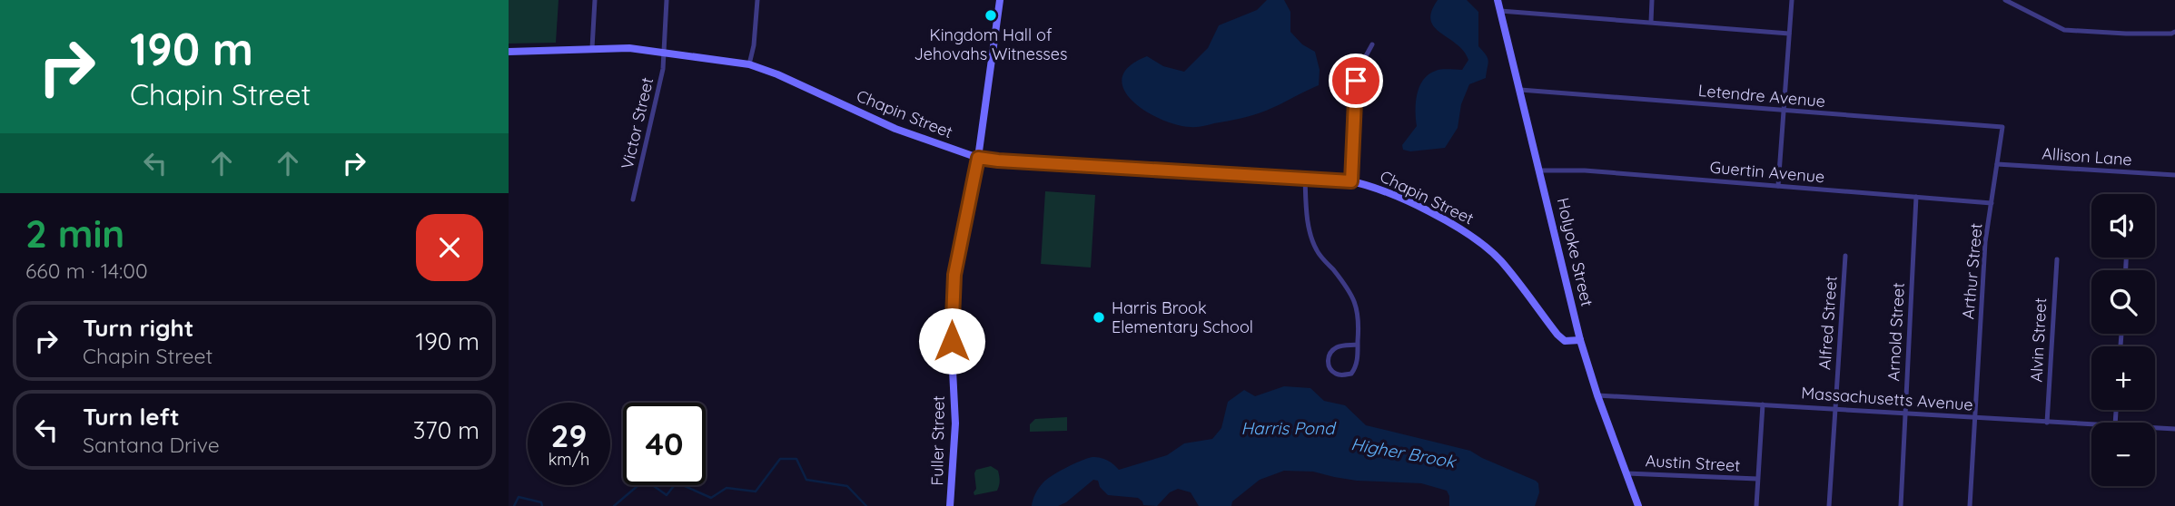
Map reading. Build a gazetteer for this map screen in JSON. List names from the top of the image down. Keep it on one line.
{"streets":{"main road":["Chapin Street","Holyoke Street","Fuller Street"],"street":["Letendre Avenue","Victor Street","Allison Lane","Guertin Avenue","Arthur Street","Alfred Street","Arnold Street","Alvin Street","Massachusetts Avenue","Austin Street"]},"crossings":[["Letendre Avenue","Holyoke Street"],["Letendre Avenue","Arthur Street"],["Chapin Street","Victor Street"],["Chapin Street","Holyoke Street"],["Chapin Street","Fuller Street"],["Allison Lane","Arthur Street"],["Guertin Avenue","Holyoke Street"],["Guertin Avenue","Arthur Street"],["Guertin Avenue","Arnold Street"],["Holyoke Street","Massachusetts Avenue"],["Holyoke Street","Austin Street"],["Arthur Street","Massachusetts Avenue"],["Alfred Street","Massachusetts Avenue"],["Arnold Street","Massachusetts Avenue"],["Alvin Street","Massachusetts Avenue"]],"water":["Harris Pond","Higher Brook"],"places":["Kingdom Hall of Jehovahs Witnesses","Harris Brook Elementary School"],"page":{"turn":["190 m","Chapin Street"],"heading":["2 min","660 m · 14:00"],"map_buttons":["+","−"],"list":[{"name":"Turn right","note":"Chapin Street","value":"190 m"},{"name":"Turn left","note":"Santana Drive","value":"370 m"}],"speed":"29 km/h","limit":"40"}}
